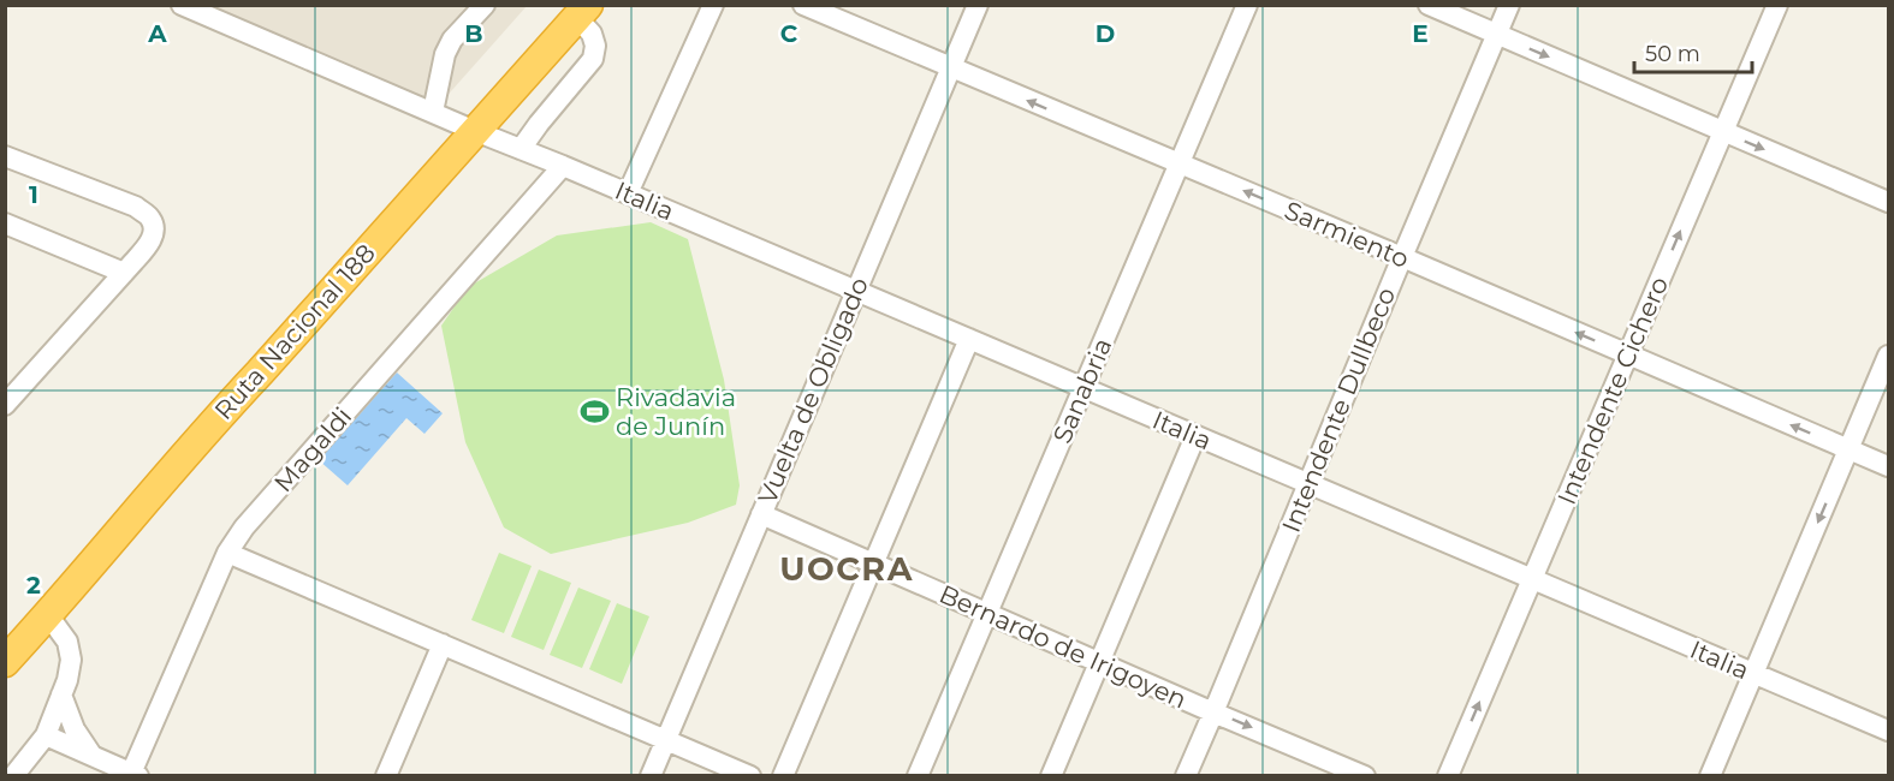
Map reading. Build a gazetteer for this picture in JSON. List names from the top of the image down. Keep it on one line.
{"streets":{"highway":["Ruta Nacional 188"],"street":["Italia","Sarmiento","Vuelta de Obligado","Sanabria","Intendente Cichero","Intendente Dullbeco","Magaldi","Bernardo de Irigoyen"]},"crossings":[["Italia","Ruta Nacional 188"],["Italia","Vuelta de Obligado"],["Italia","Sanabria"],["Italia","Intendente Cichero"],["Italia","Intendente Dullbeco"],["Italia","Magaldi"],["Sarmiento","Vuelta de Obligado"],["Sarmiento","Sanabria"],["Sarmiento","Intendente Cichero"],["Sarmiento","Intendente Dullbeco"],["Vuelta de Obligado","Bernardo de Irigoyen"],["Sanabria","Bernardo de Irigoyen"],["Intendente Dullbeco","Bernardo de Irigoyen"]],"one_way":["Sarmiento","Intendente Cichero"],"districts":["UOCRA"],"places":{"sports":["Rivadavia de Junín"]},"scale_bar":"50 m","grid":{"columns":["A","B","C","D","E"],"rows":["1","2"]}}
